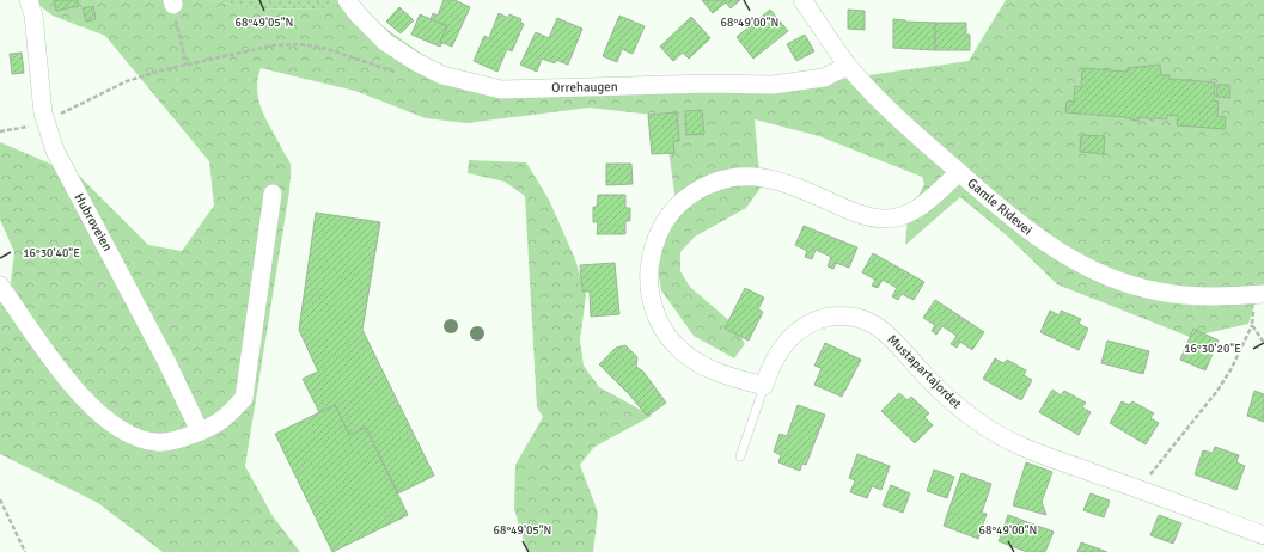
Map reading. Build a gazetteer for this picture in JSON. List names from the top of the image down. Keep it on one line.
{"streets":{"street":["Orrehaugen","Gamle Ridevei","Hubroveien","Mustapartajordet"]},"crossings":[["Orrehaugen","Gamle Ridevei"]],"coordinates":["68°49'05\"N","68°49'00\"N","16°30'40\"E","16°30'20\"E"]}
